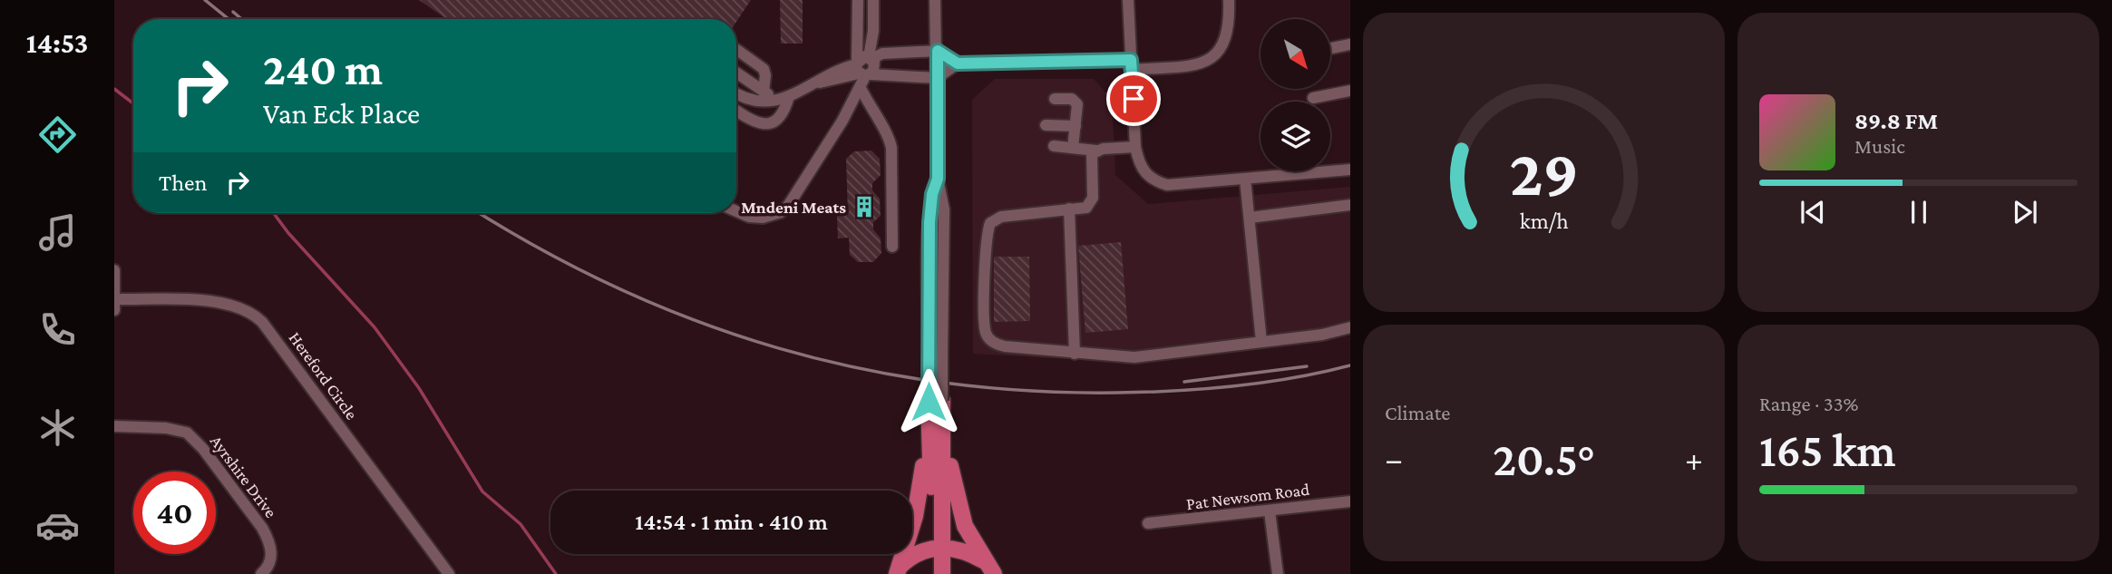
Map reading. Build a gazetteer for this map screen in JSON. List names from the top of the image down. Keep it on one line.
{"streets":{"street":["Hereford Circle","Ayrshire Drive","Pat Newsom Road"]},"places":{"building":["Mndeni Meats"]},"north":"bottom right","page":{"tabs":"14:53","turn":["240 m","Van Eck Place"],"song":["89.8 FM","Music"],"then":"Then","tile":["Climate",["Range · 33%","165 km"]],"heat":["−","20.5°","+"],"limit":"40","trip":"14:54 · 1 min · 410 m","gauge":["29","km/h"]}}
